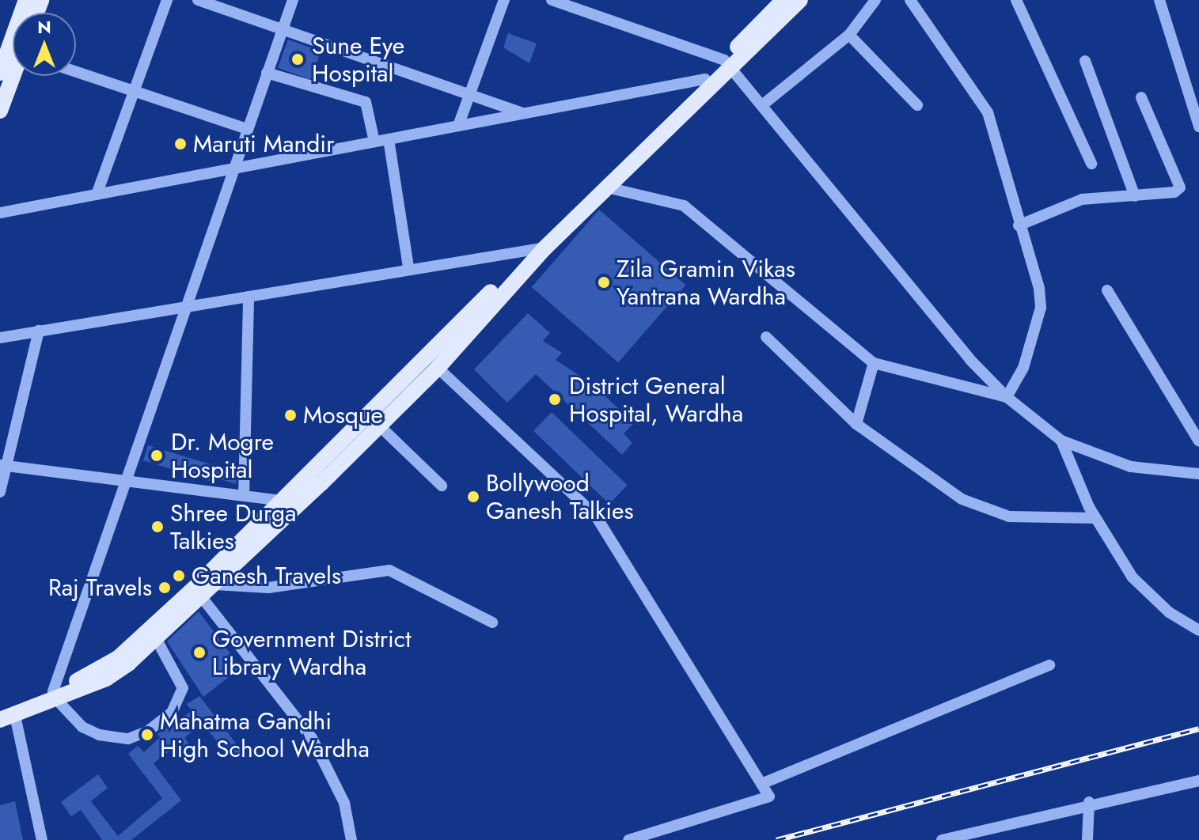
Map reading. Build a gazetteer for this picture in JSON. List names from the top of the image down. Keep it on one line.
{"places":["Sune Eye Hospital","Maruti Mandir","Zila Gramin Vikas Yantrana Wardha","District General Hospital, Wardha","Mosque","Dr. Mogre Hospital","Bollywood Ganesh Talkies","Shree Durga Talkies","Ganesh Travels","Raj Travels","Government District Library Wardha","Mahatma Gandhi High School Wardha"],"north":"top"}
